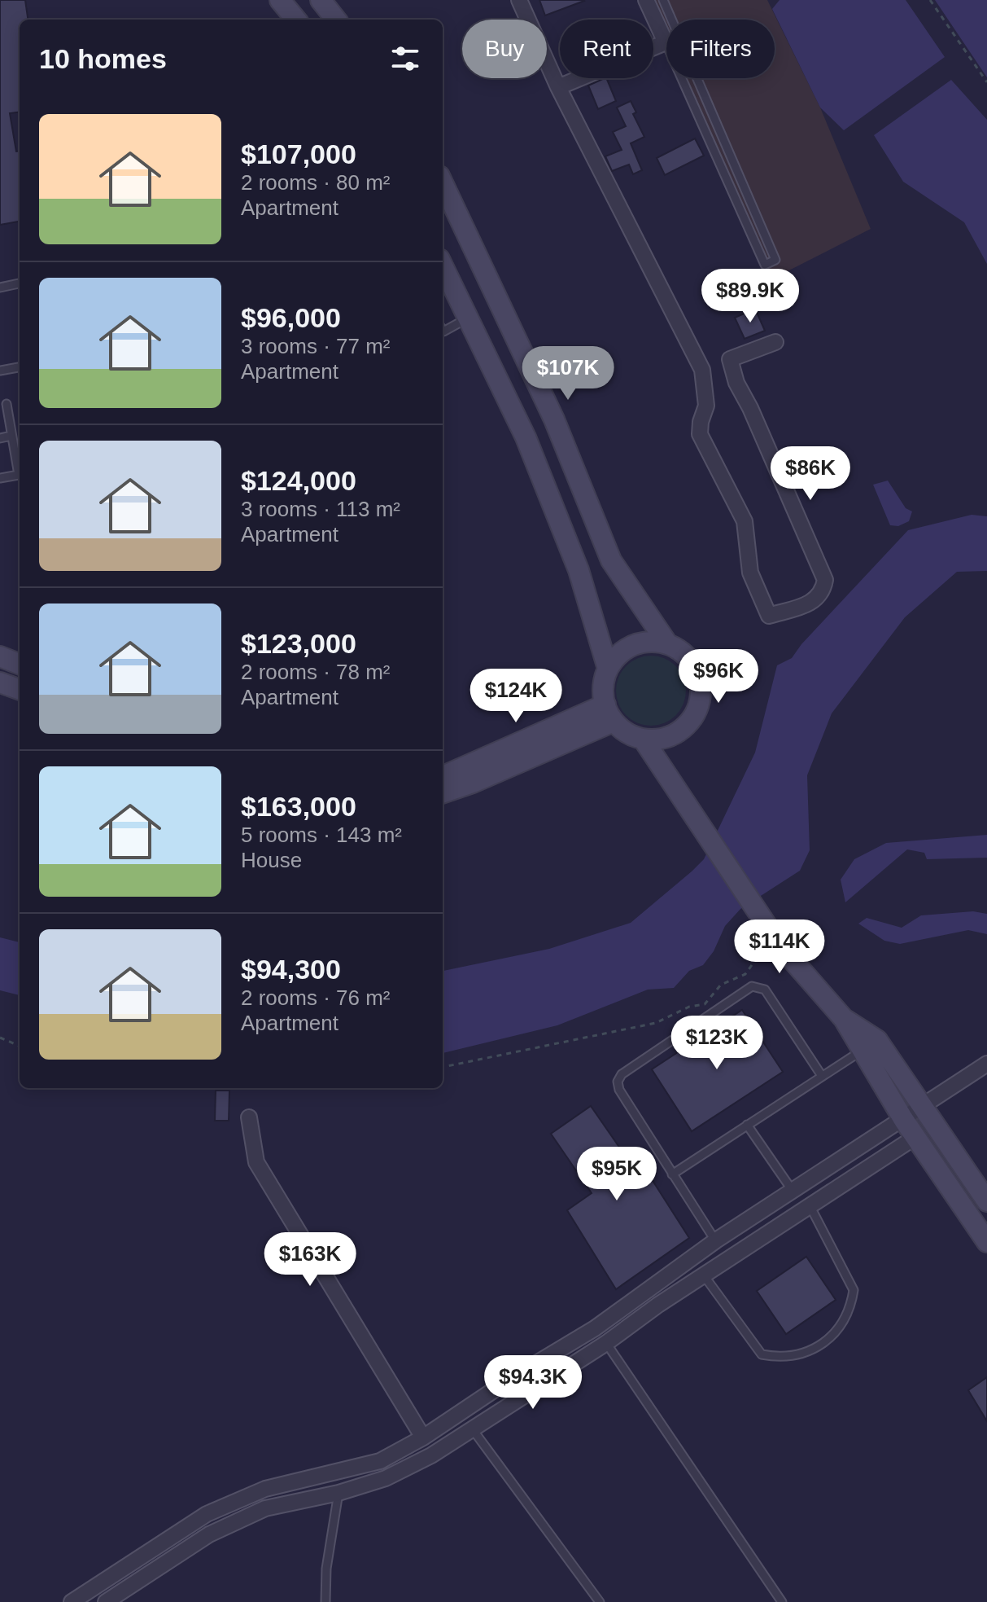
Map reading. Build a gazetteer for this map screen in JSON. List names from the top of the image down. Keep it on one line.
{"page":{"chip":["Buy","Rent","Filters"],"heading":"10 homes","list":[{"name":"$107,000","note":"2 rooms · 80 m² · Apartment"},{"name":"$96,000","note":"3 rooms · 77 m² · Apartment"},{"name":"$124,000","note":"3 rooms · 113 m² · Apartment"},{"name":"$123,000","note":"2 rooms · 78 m² · Apartment"},{"name":"$163,000","note":"5 rooms · 143 m² · House"},{"name":"$94,300","note":"2 rooms · 76 m² · Apartment"}],"price":["$89.9K","$107K","$86K","$96K","$124K","$114K","$123K","$95K","$163K","$94.3K"]}}
